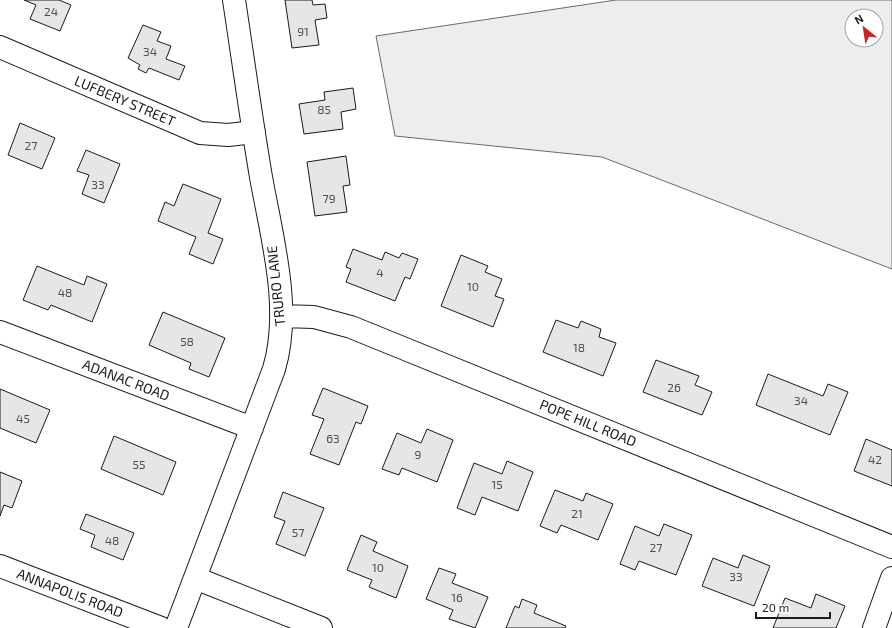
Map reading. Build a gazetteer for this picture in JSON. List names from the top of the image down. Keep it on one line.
{"streets":{"street":["LUFBERY STREET","TRURO LANE","ADANAC ROAD","POPE HILL ROAD","ANNAPOLIS ROAD"]},"crossings":[["LUFBERY STREET","TRURO LANE"],["TRURO LANE","ADANAC ROAD"],["TRURO LANE","POPE HILL ROAD"]],"house_numbers":["24","91","34","85","27","33","79","4","10","48","58","18","26","34","45","63","9","42","55","15","21","57","48","27","10","33","16"],"scale_bar":"20 m","north":"top left"}
